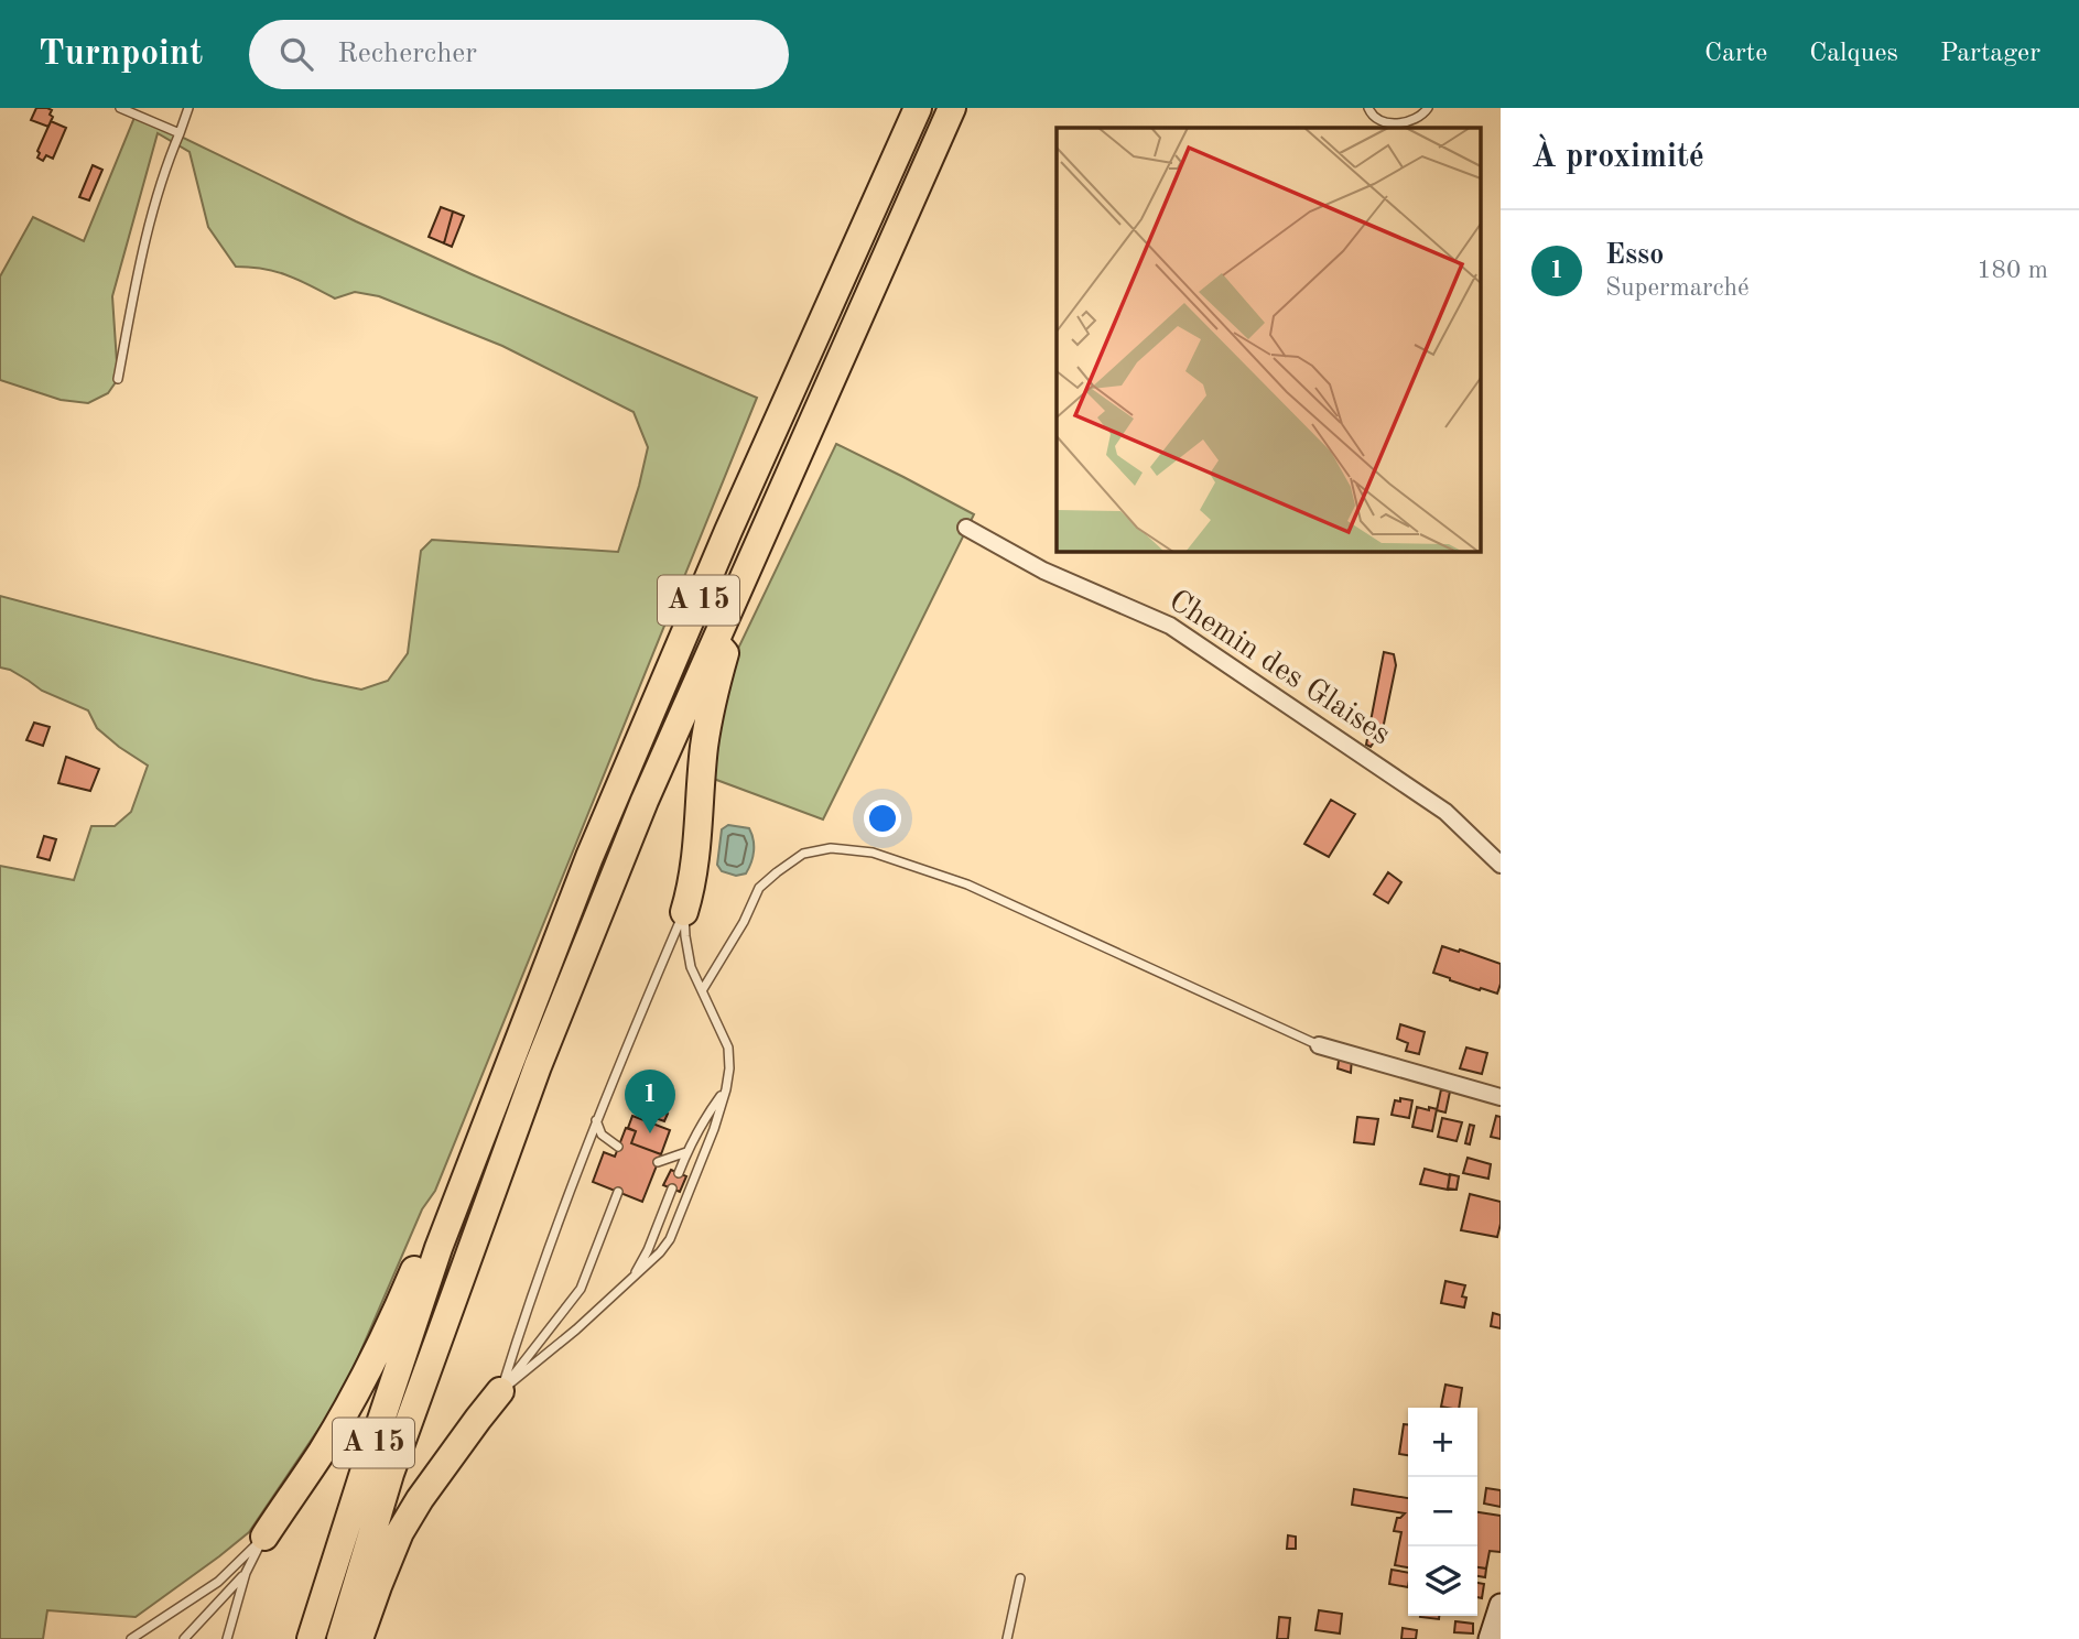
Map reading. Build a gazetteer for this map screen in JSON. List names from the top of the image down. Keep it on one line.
{"streets":{"highway":["A 15"],"street":["Chemin des Glaises"]},"page":{"header":"Turnpoint","search":"Rechercher","nav":["Carte","Calques","Partager"],"heading":"À proximité","list":[{"mark":"1","name":"Esso","note":"Supermarché","value":"180 m"}],"pins":"1","map_buttons":["+","−"]}}
